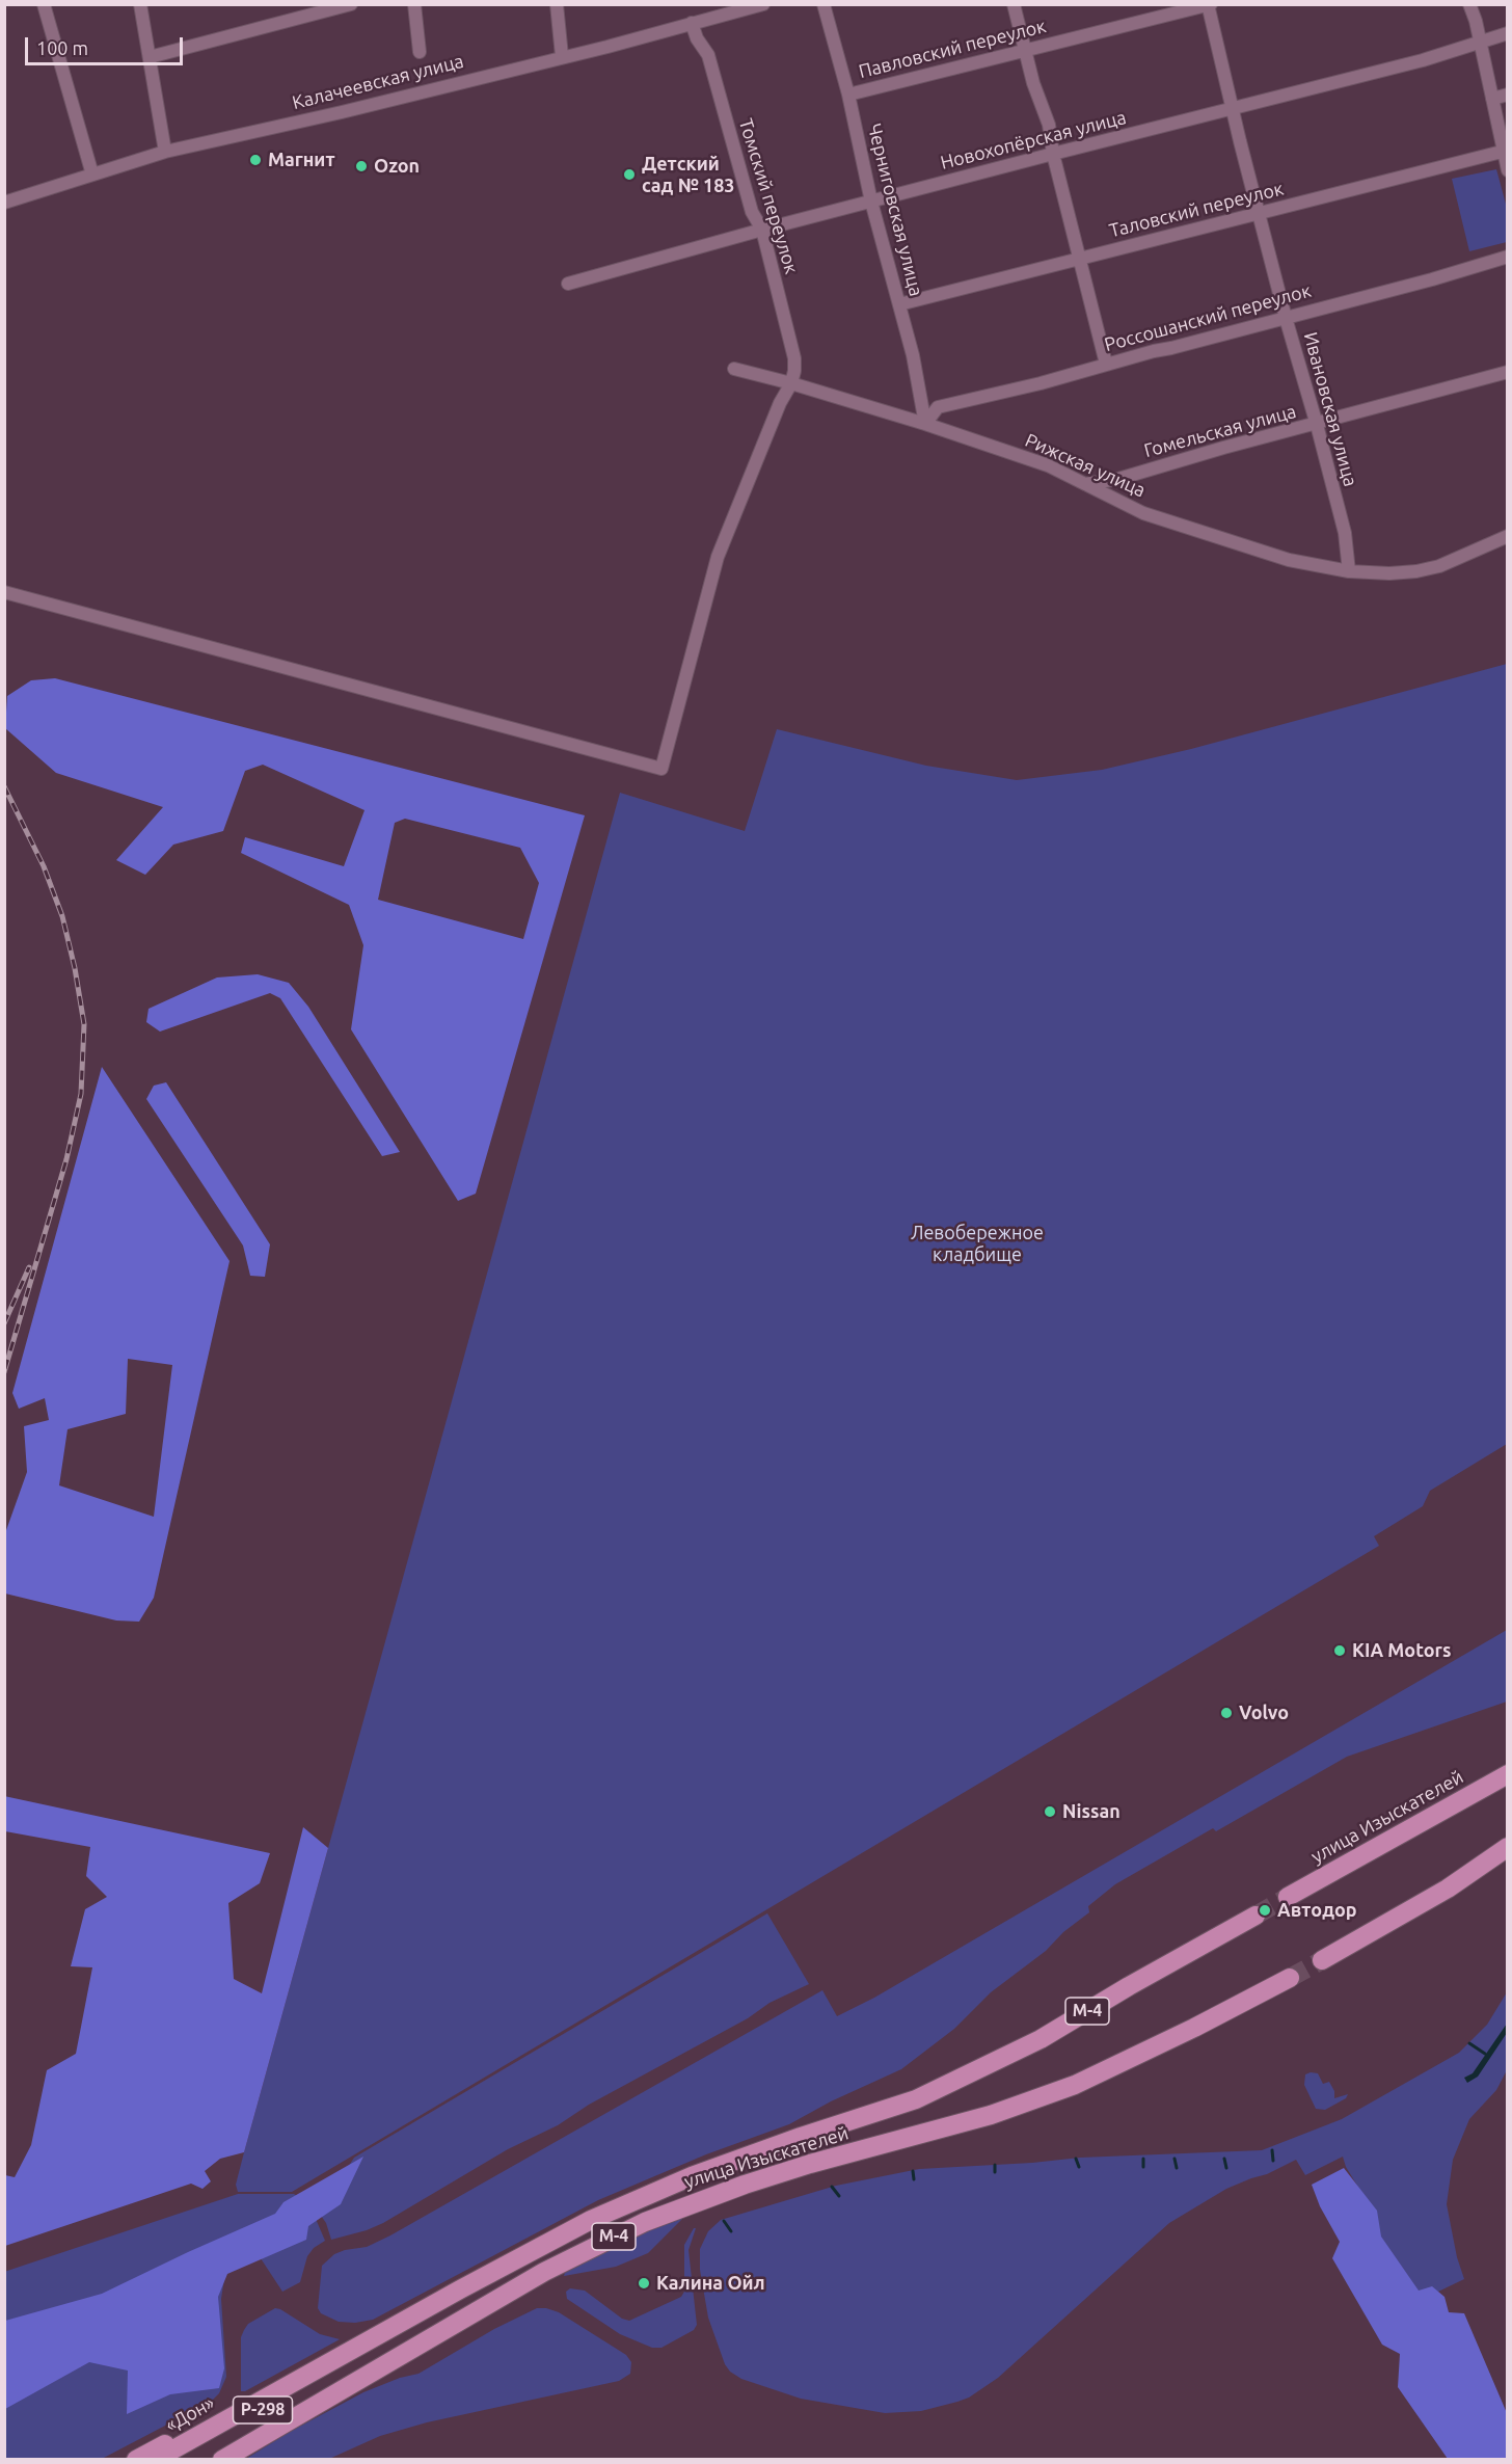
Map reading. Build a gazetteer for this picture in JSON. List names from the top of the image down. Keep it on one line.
{"streets":{"highway":["улица Изыскателей","М-4","Р-298","«Дон»"],"street":["Павловский переулок","Калачеевская улица","Новохопёрская улица","Томский переулок","Черниговская улица","Таловский переулок","Россошанский переулок","Ивановская улица","Гомельская улица","Рижская улица"]},"crossings":[["Павловский переулок","Черниговская улица"],["Павловский переулок","Ивановская улица"],["Калачеевская улица","Томский переулок"],["Новохопёрская улица","Томский переулок"],["Новохопёрская улица","Черниговская улица"],["Новохопёрская улица","Ивановская улица"],["Томский переулок","Рижская улица"],["Черниговская улица","Таловский переулок"],["Черниговская улица","Россошанский переулок"],["Черниговская улица","Рижская улица"],["Таловский переулок","Ивановская улица"],["Россошанский переулок","Ивановская улица"],["Россошанский переулок","Рижская улица"],["Ивановская улица","Гомельская улица"],["Ивановская улица","Рижская улица"],["Гомельская улица","Рижская улица"],["улица Изыскателей","М-4"],["улица Изыскателей","Р-298"],["улица Изыскателей","«Дон»"],["М-4","Р-298"],["Р-298","«Дон»"]],"parks":["Левобережное кладбище"],"places":["Магнит","Ozon","Детский сад № 183","KIA Motors","Volvo","Nissan","Автодор","Калина Ойл"],"scale_bar":"100 m"}
